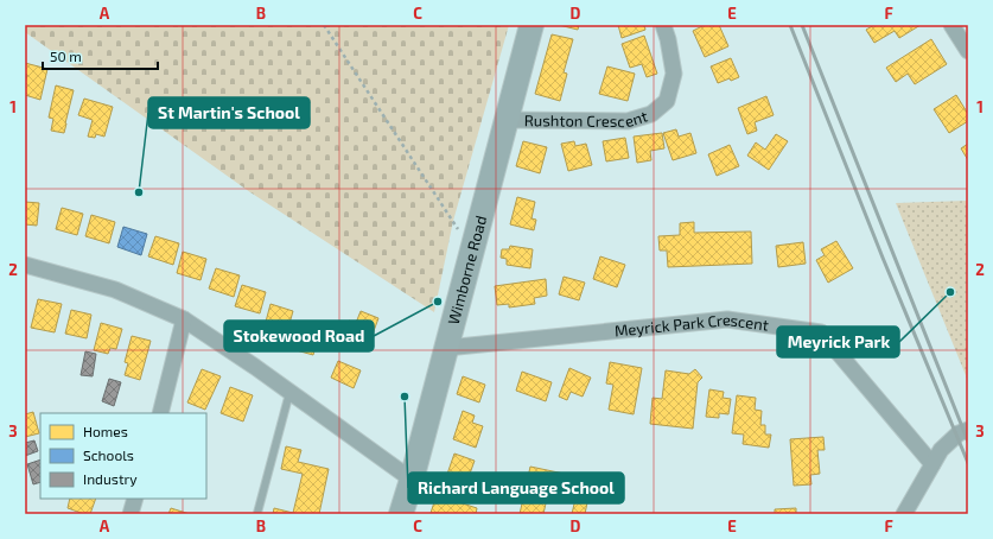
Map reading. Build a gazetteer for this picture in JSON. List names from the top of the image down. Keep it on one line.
{"streets":{"main road":["Wimborne Road"],"street":["Rushton Crescent","Meyrick Park Crescent"]},"crossings":[["Rushton Crescent","Wimborne Road"],["Wimborne Road","Meyrick Park Crescent"]],"places":["St Martin's School","Meyrick Park","Stokewood Road","Richard Language School"],"legend":["Homes","Schools","Industry"],"scale_bar":"50 m","grid":{"columns":["A","B","C","D","E","F"],"rows":["1","2","3"]}}
